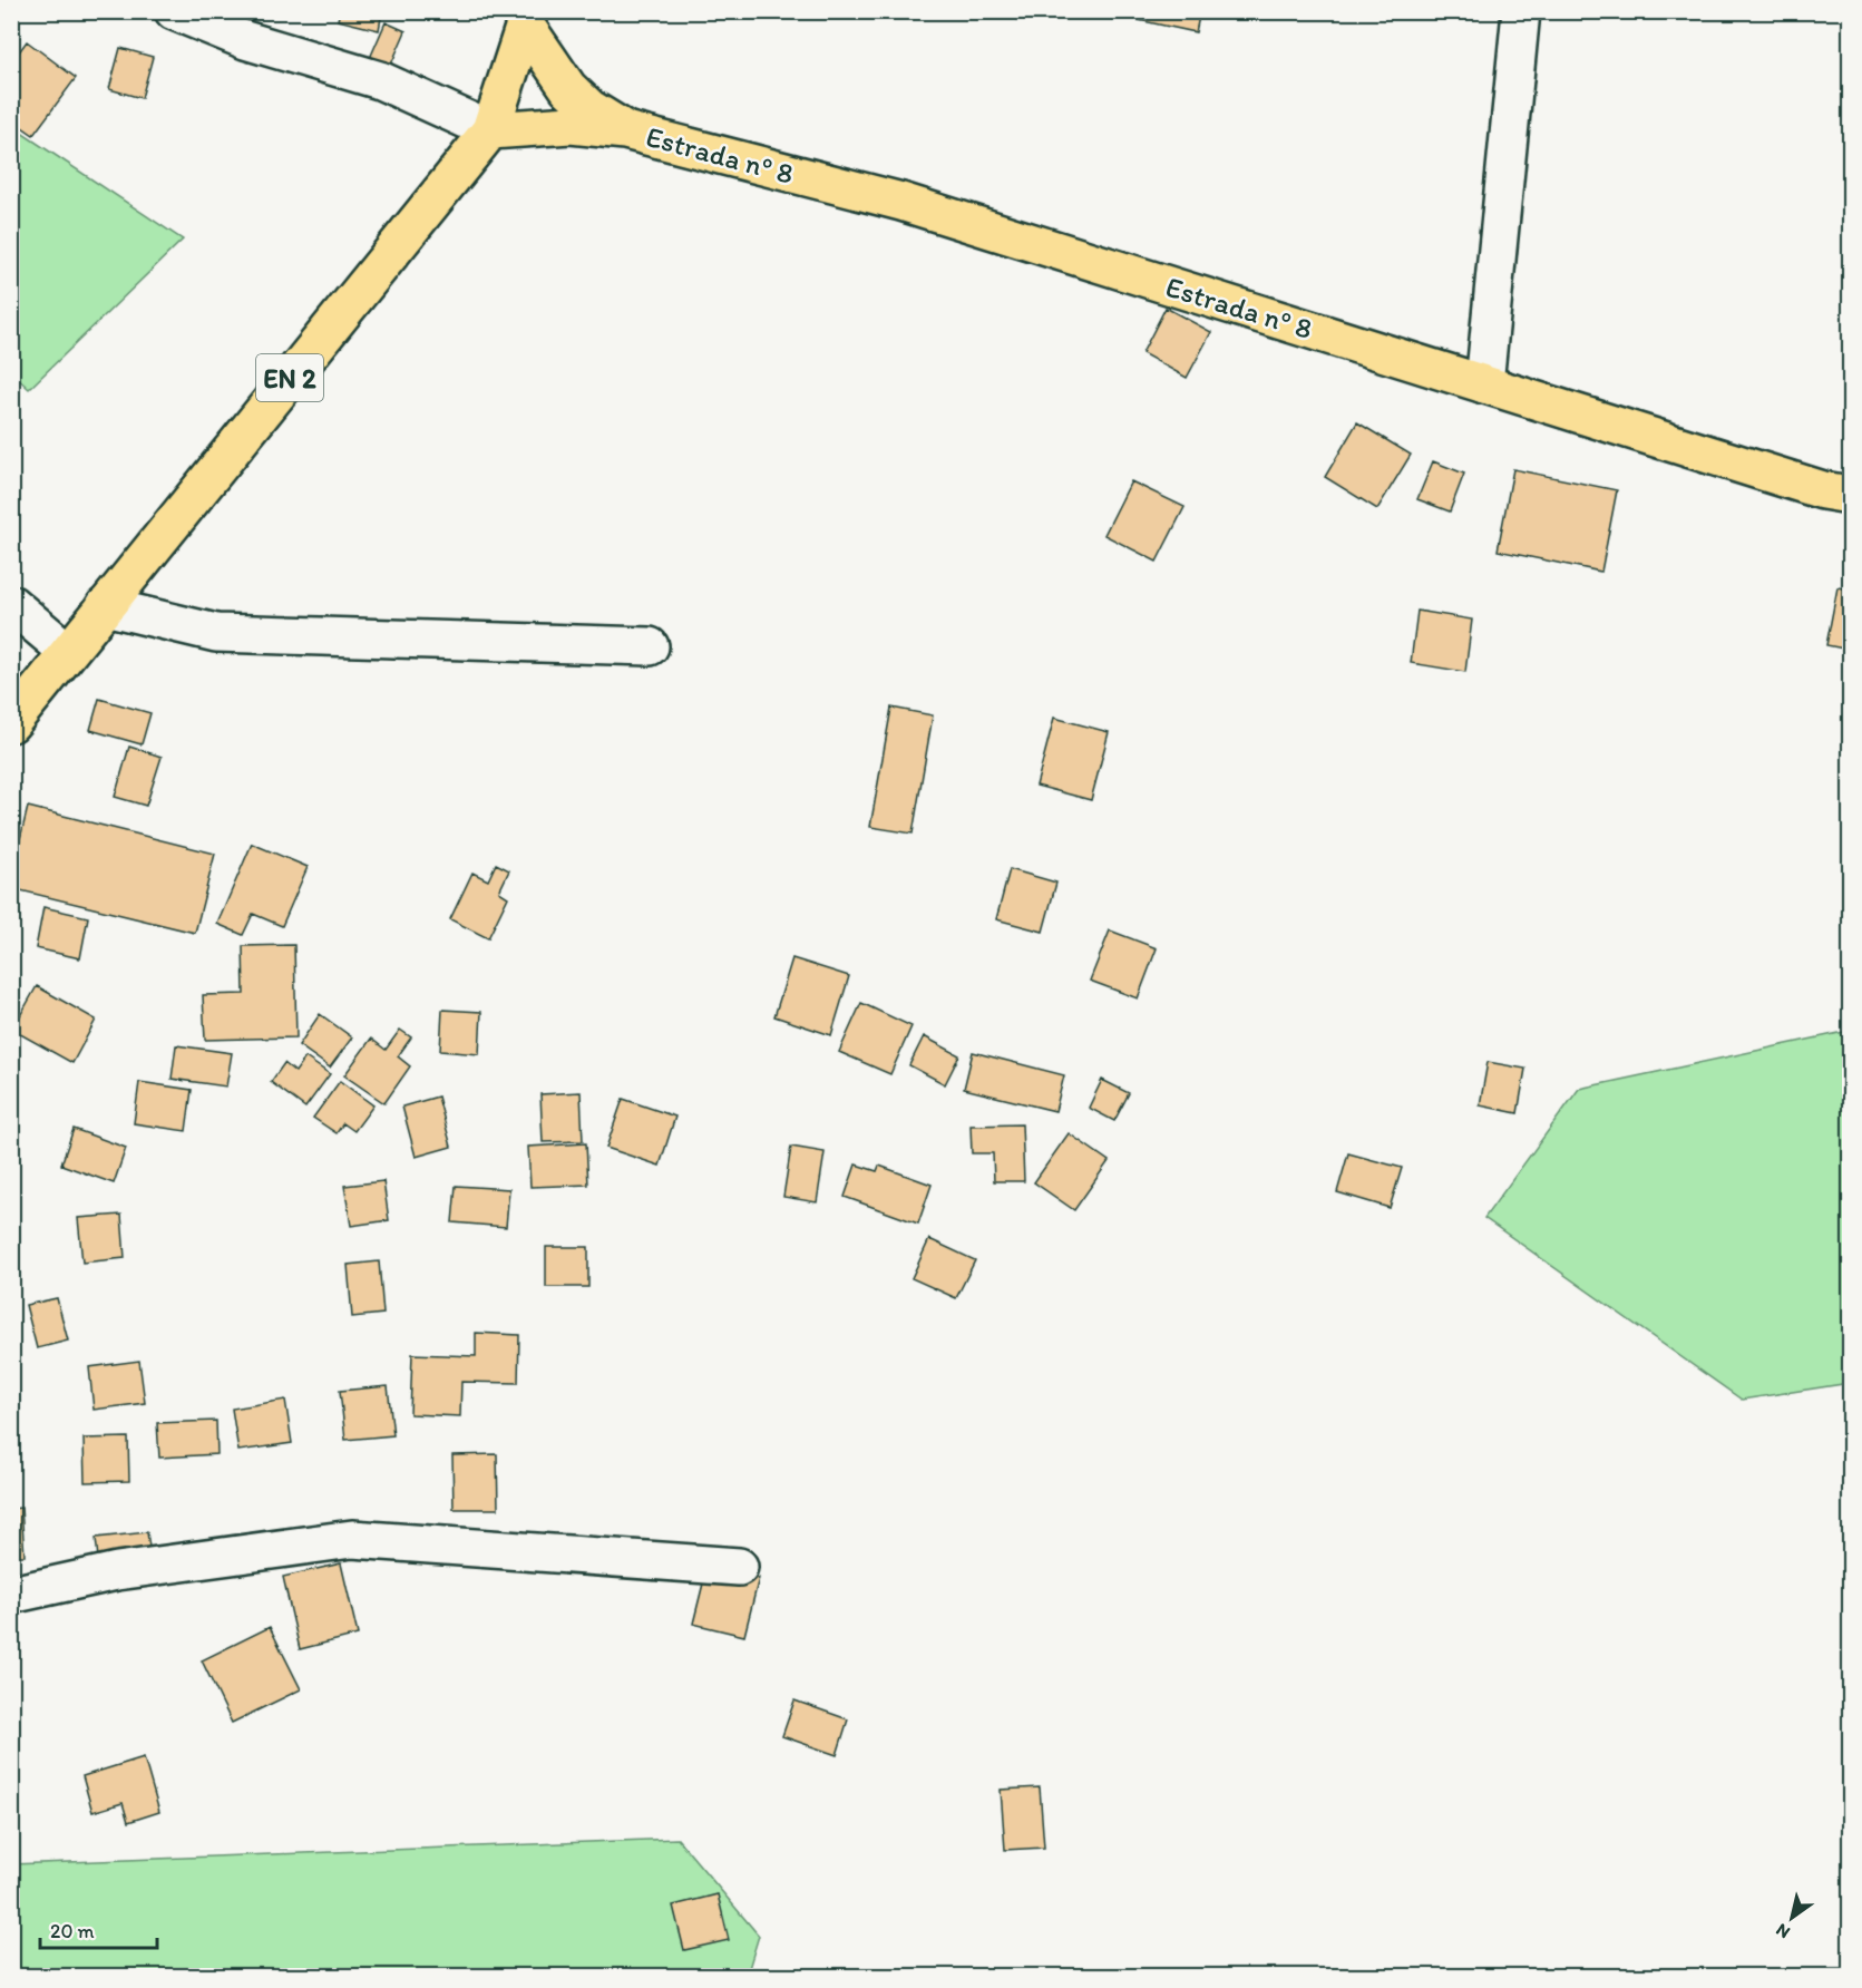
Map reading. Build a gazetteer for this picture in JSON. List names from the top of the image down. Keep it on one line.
{"streets":{"main road":["Estrada nº 8","EN 2"]},"scale_bar":"20 m","north":"bottom left"}
